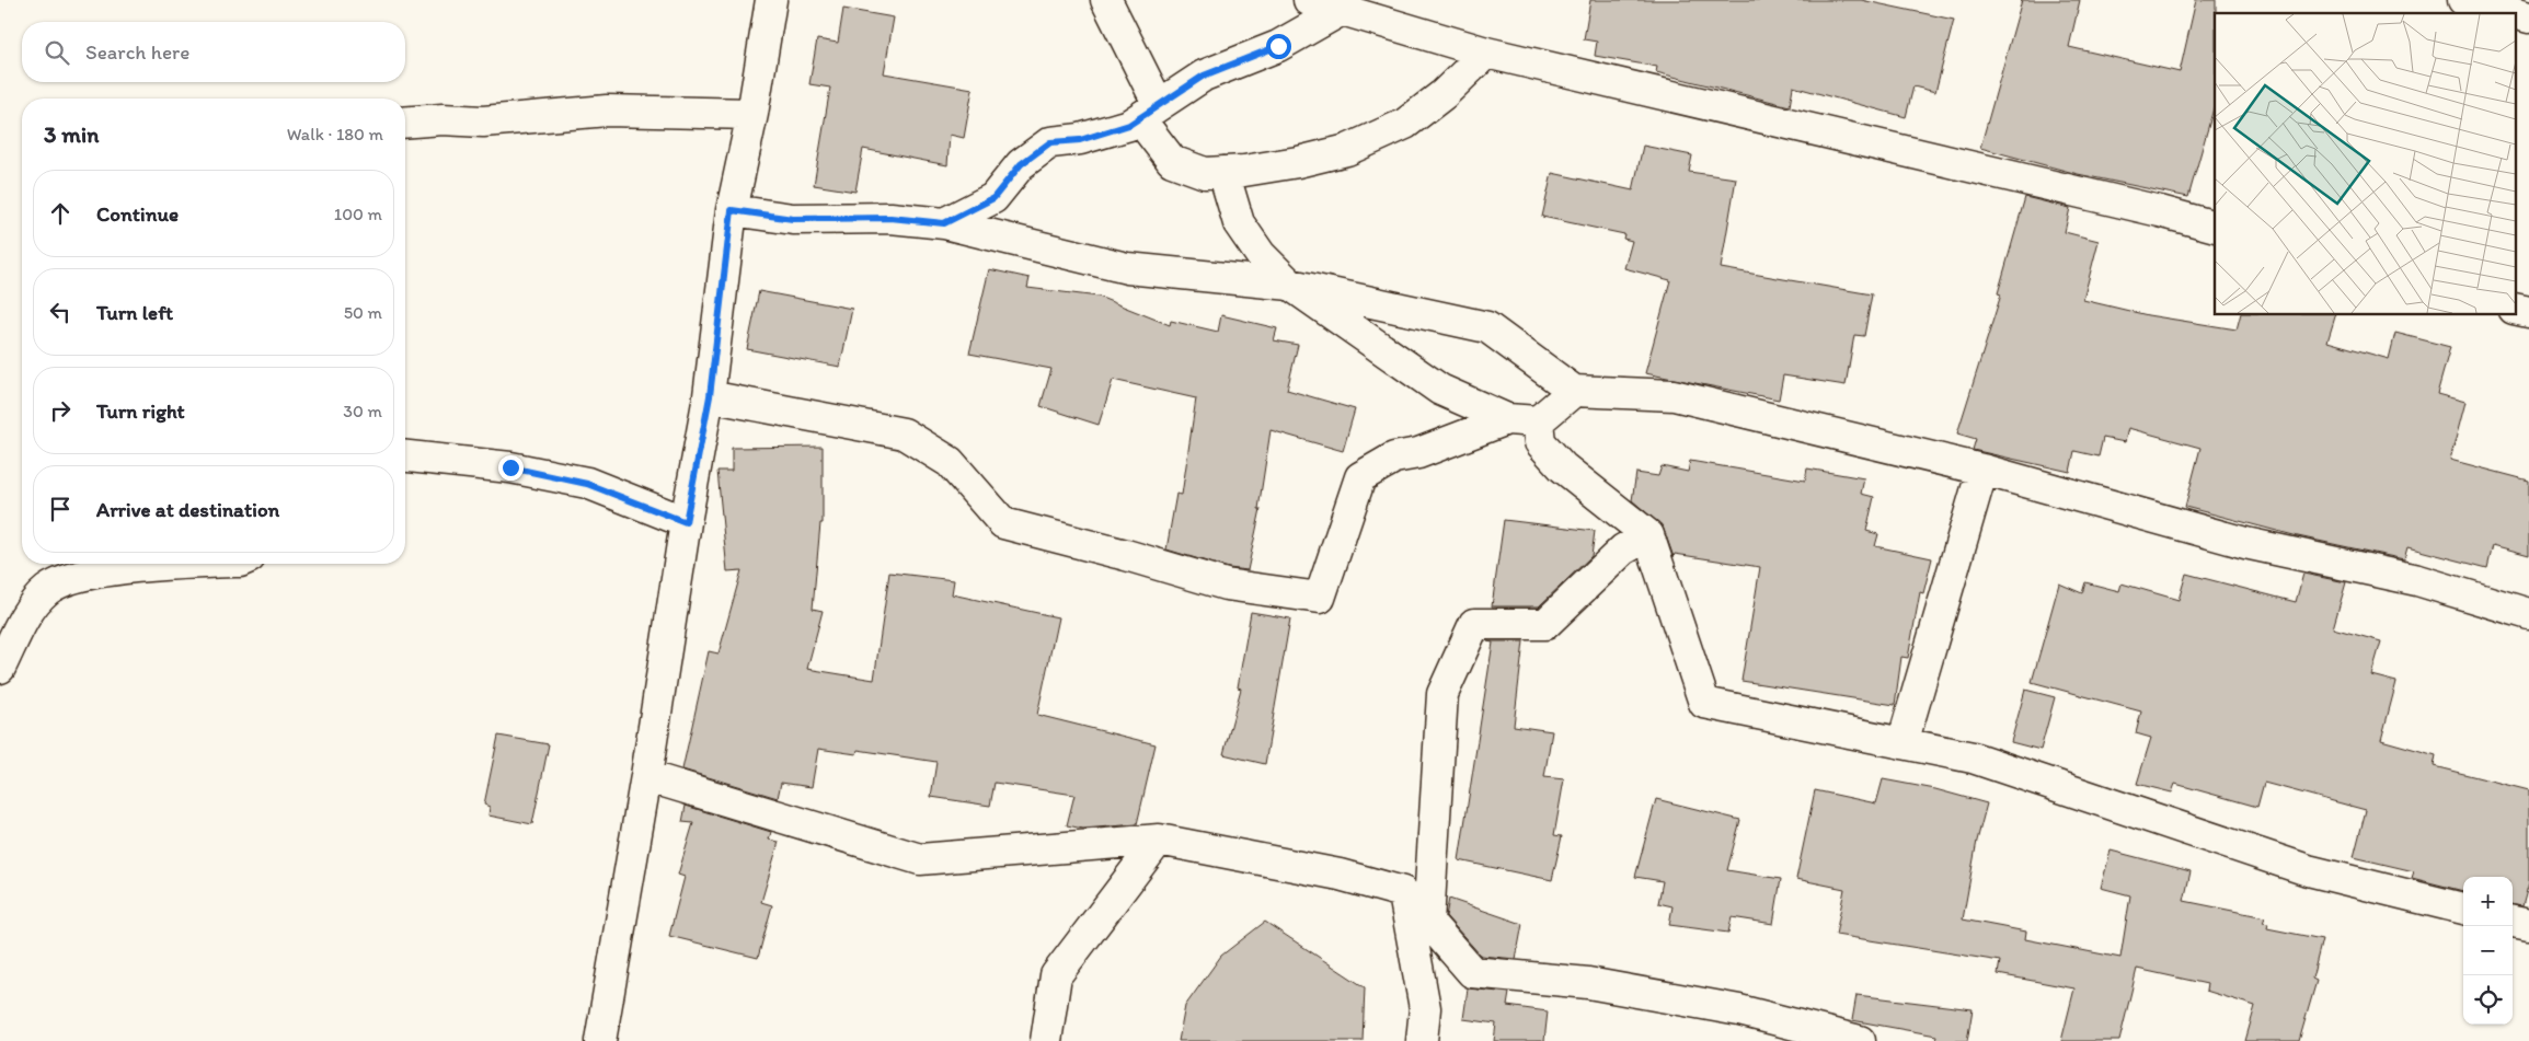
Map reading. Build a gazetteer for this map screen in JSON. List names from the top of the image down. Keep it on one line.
{"page":{"search":"Search here","heading":["3 min","Walk · 180 m"],"list":[["Continue","100 m"],["Turn left","50 m"],["Turn right","30 m"],"Arrive at destination"],"map_buttons":["+","−"]}}
